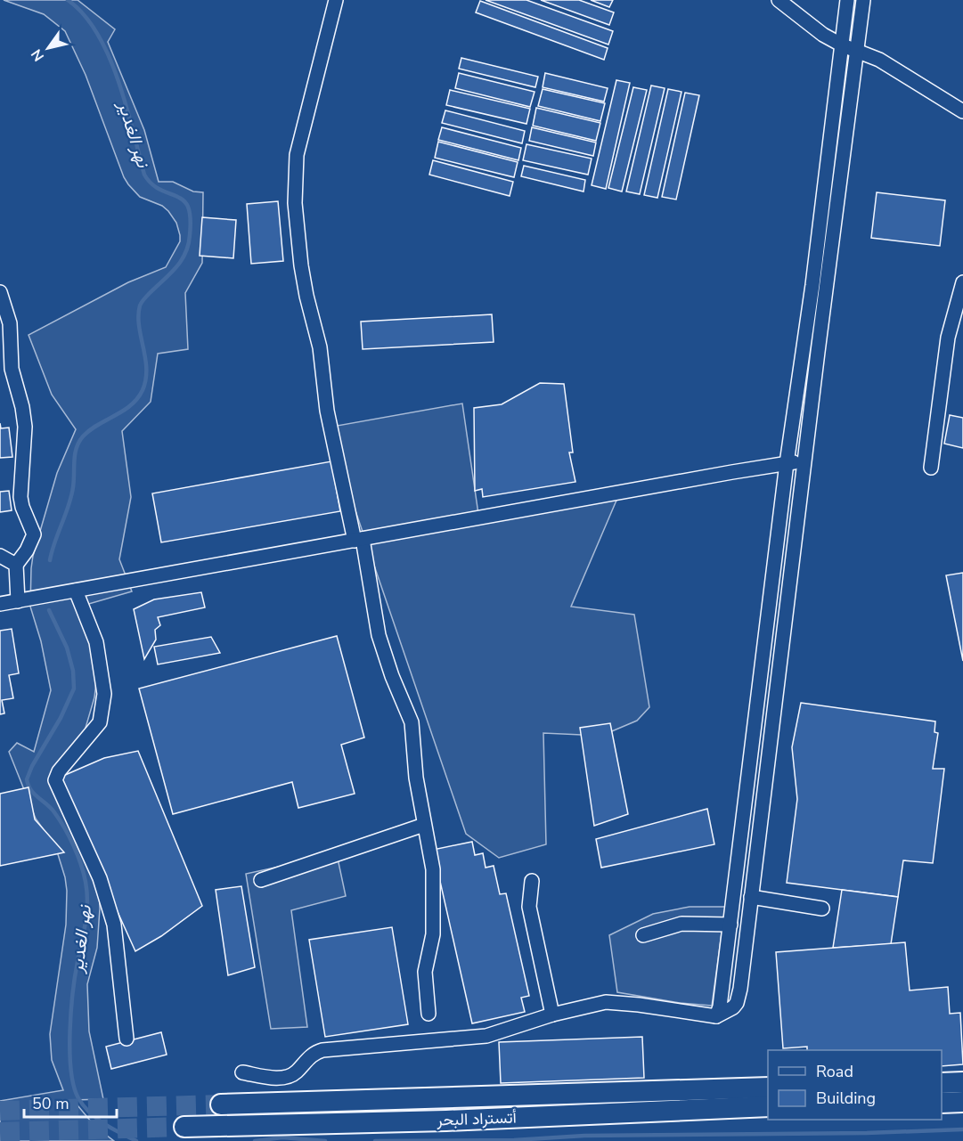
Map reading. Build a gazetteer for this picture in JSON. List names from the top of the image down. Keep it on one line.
{"streets":{"highway":["أتستراد البحر"]},"water":["نهر الغدير"],"legend":["Road","Building"],"scale_bar":"50 m","north":"bottom left"}
